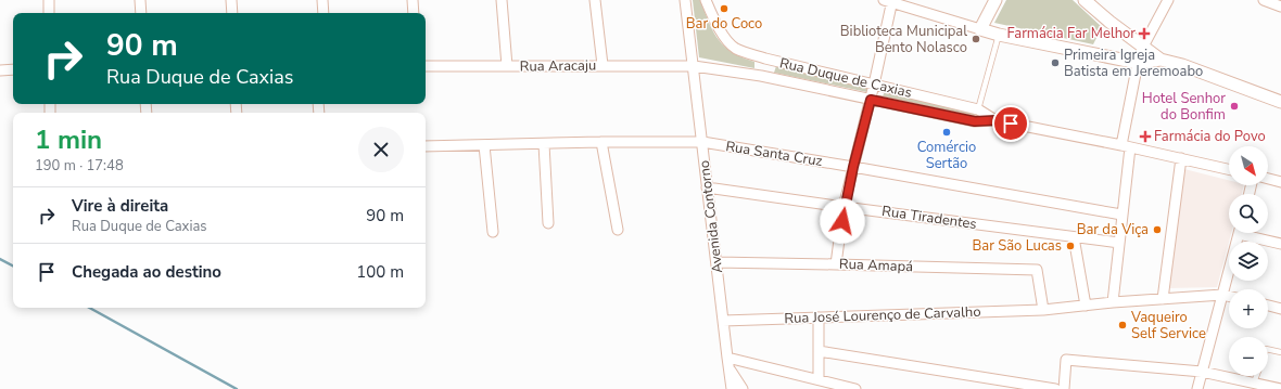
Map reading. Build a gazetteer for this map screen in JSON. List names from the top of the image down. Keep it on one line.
{"streets":{"street":["Rua Aracaju","Rua Duque de Caxias","Rua Santa Cruz","Avenida Contorno","Rua Tiradentes","Rua Amapá","Rua José Lourenço de Carvalho"]},"crossings":[["Rua Aracaju","Rua Duque de Caxias"],["Rua Aracaju","Avenida Contorno"],["Rua Santa Cruz","Avenida Contorno"],["Avenida Contorno","Rua Tiradentes"],["Avenida Contorno","Rua Amapá"],["Avenida Contorno","Rua José Lourenço de Carvalho"],["Rua Amapá","Rua José Lourenço de Carvalho"]],"places":{"other":["Bar do Coco","Biblioteca Municipal Bento Nolasco","Primeira Igreja Batista em Jeremoabo","Hotel Senhor do Bonfim","Comércio Sertão","Bar da Viça","Bar São Lucas","Vaqueiro Self Service"],"health":["Farmácia Far Melhor","Farmácia do Povo"]},"north":"bottom right","page":{"turn":["90 m","Rua Duque de Caxias"],"heading":["1 min","190 m · 17:48"],"map_buttons":["+","−"],"list":[{"name":"Vire à direita","note":"Rua Duque de Caxias","value":"90 m"},{"name":"Chegada ao destino","value":"100 m"}]}}
